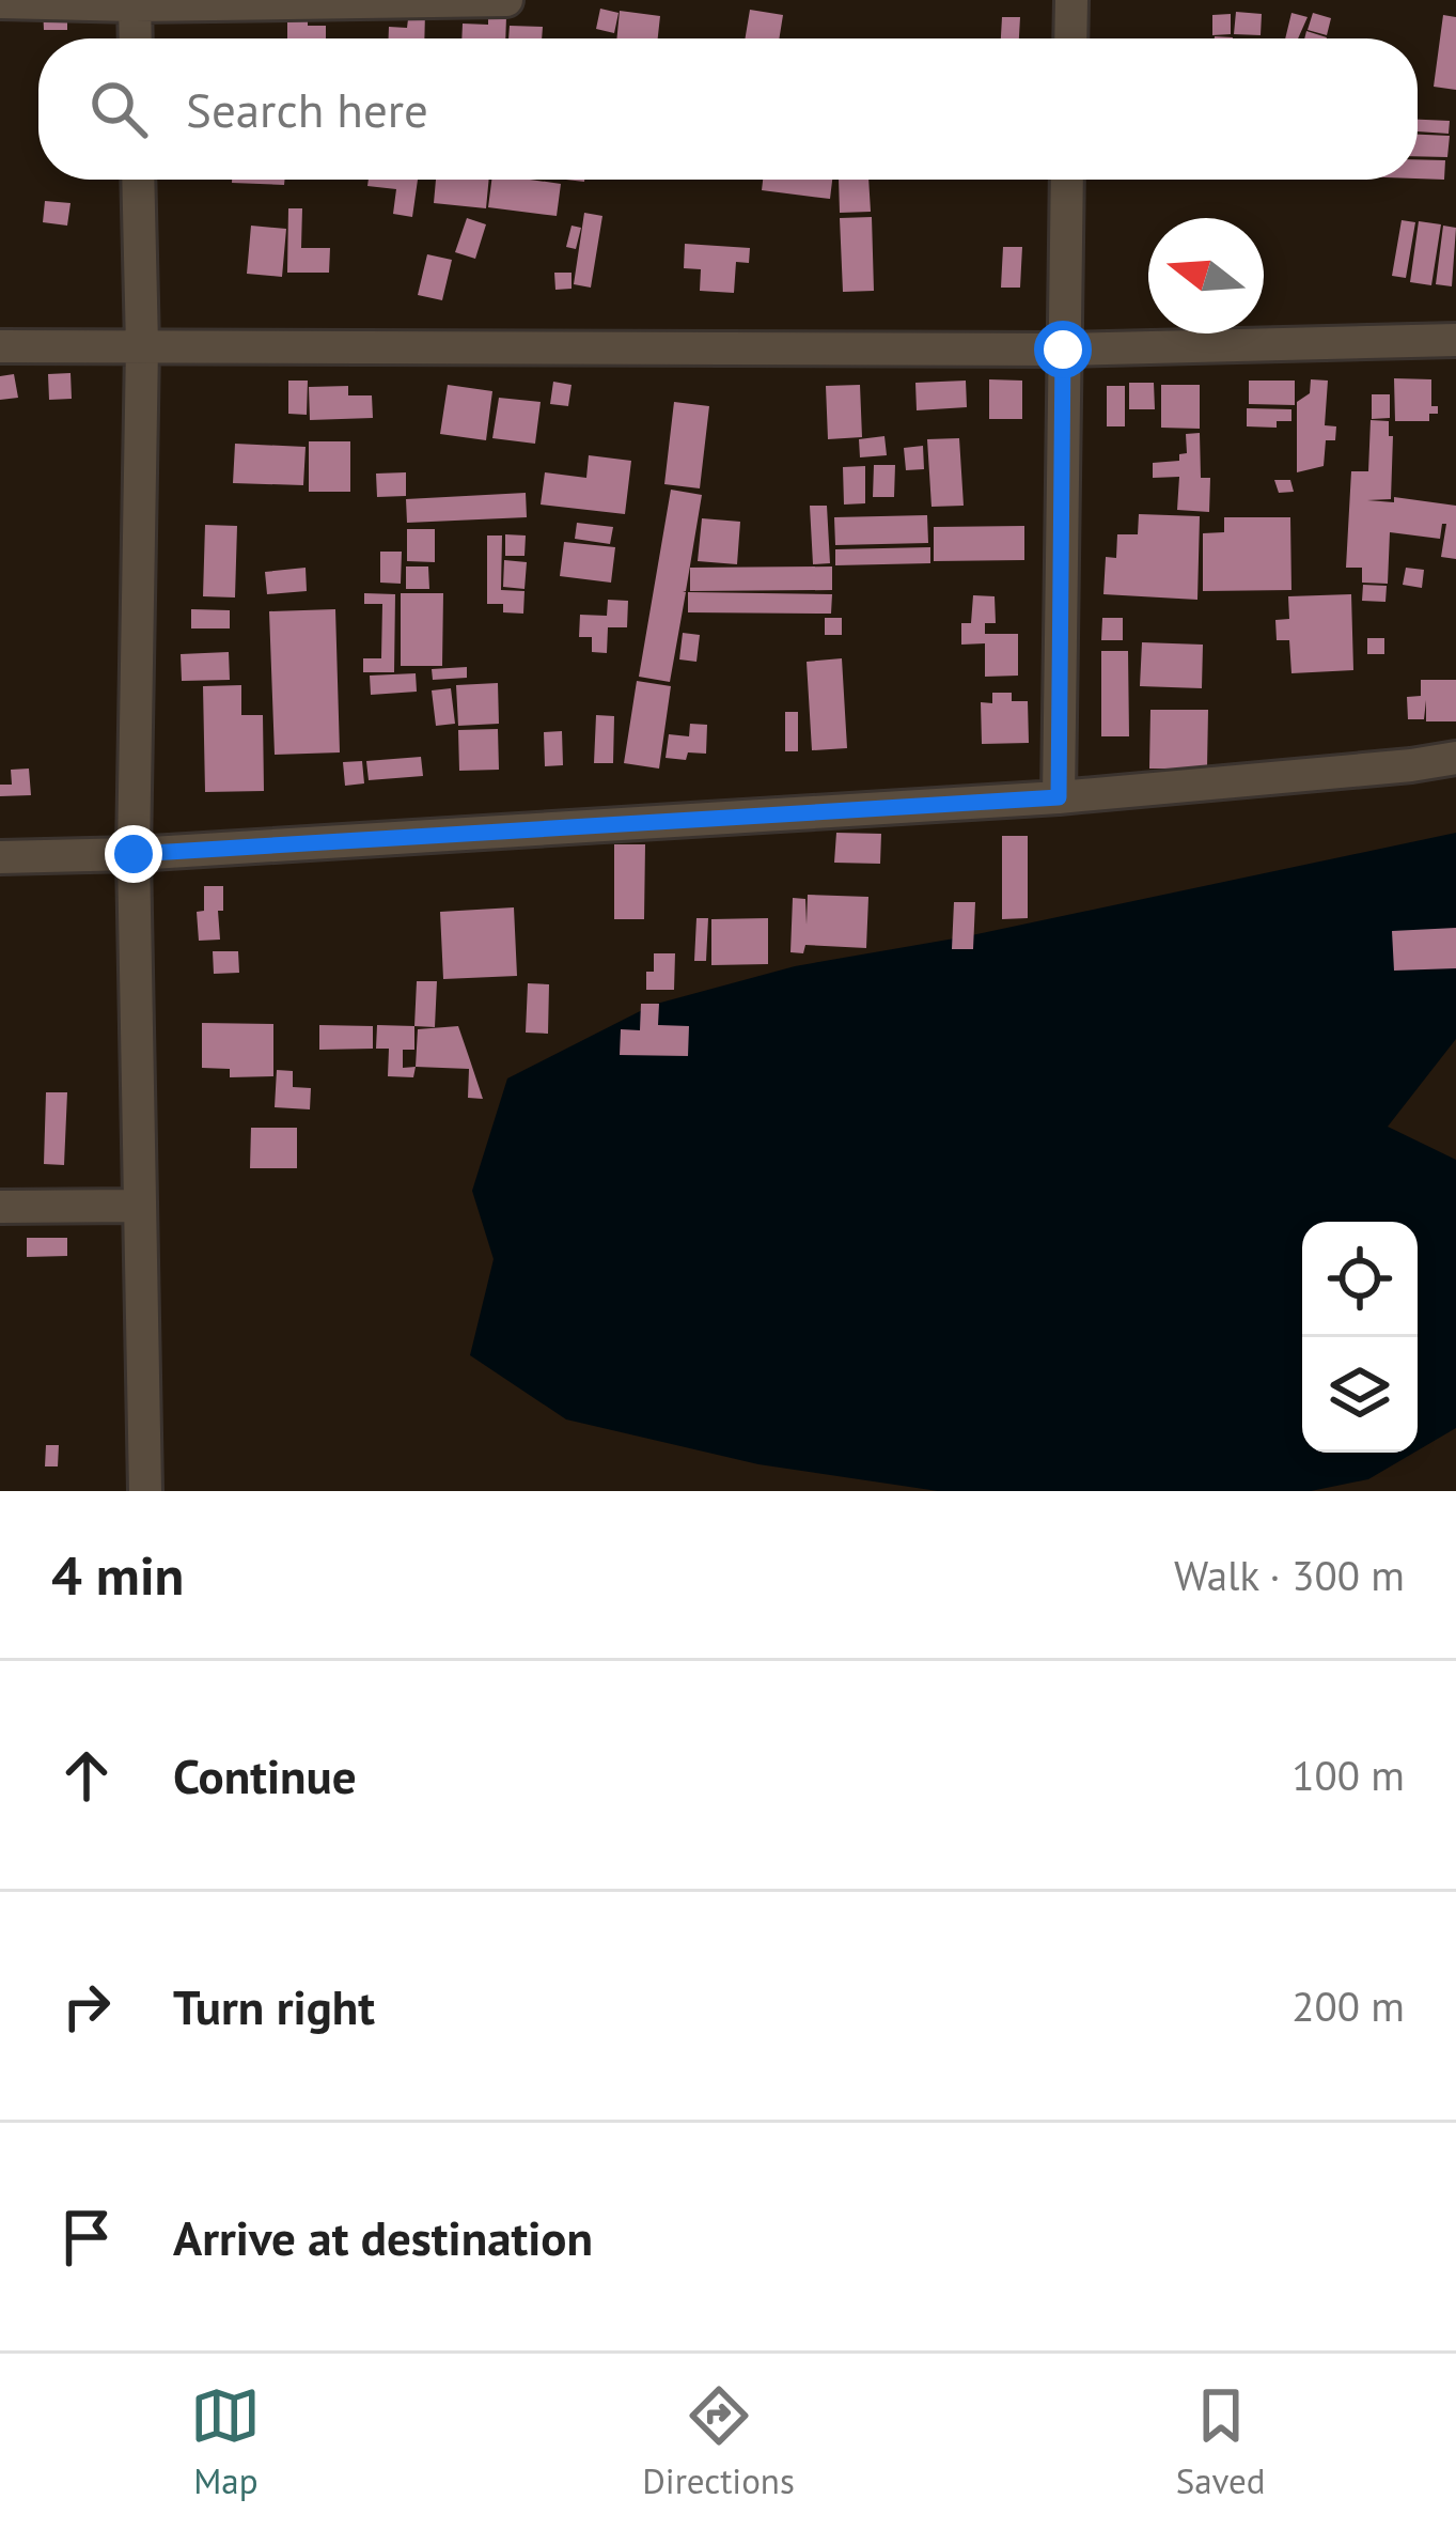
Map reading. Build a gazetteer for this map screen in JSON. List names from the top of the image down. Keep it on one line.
{"north":"left","page":{"search":"Search here","heading":["4 min","Walk · 300 m"],"list":[["Continue","100 m"],["Turn right","200 m"],"Arrive at destination"],"nav":["Map","Directions","Saved"]}}
